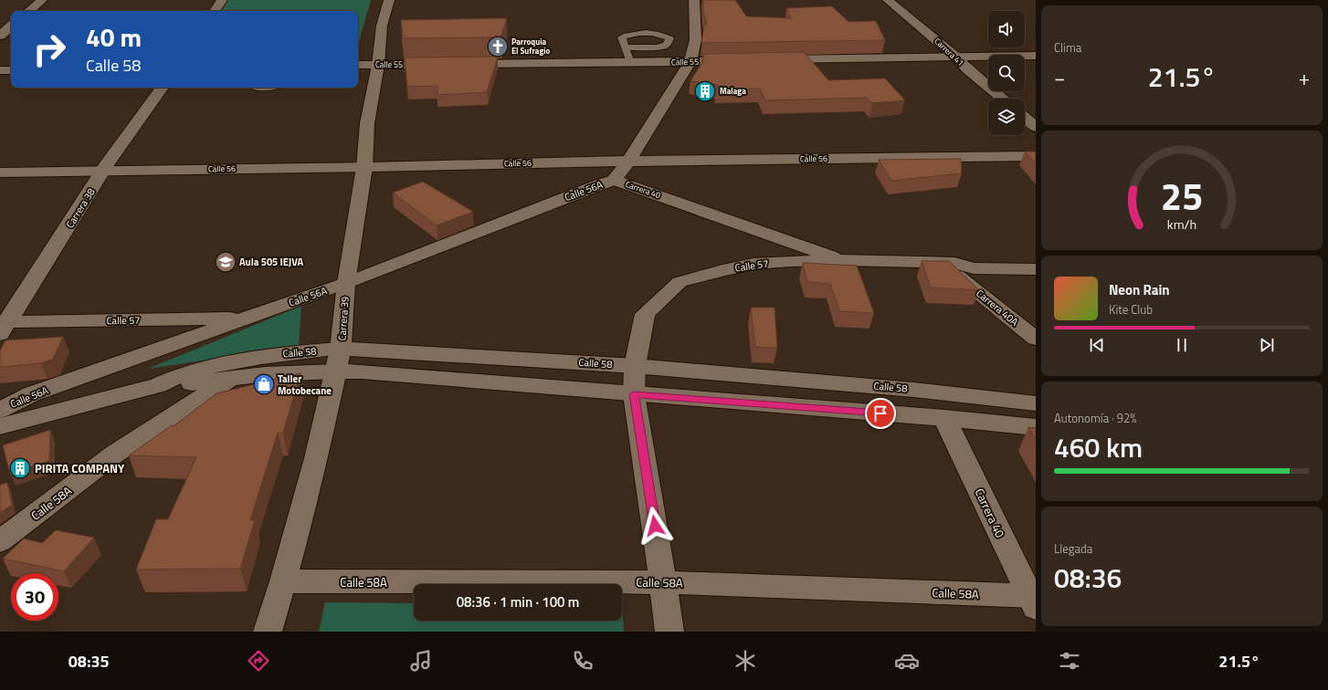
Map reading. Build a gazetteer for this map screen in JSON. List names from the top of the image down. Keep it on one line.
{"streets":{"street":["Carrera 41","Calle 55","Calle 56","Carrera 40","Calle 56A","Carrera 38","Calle 57","Carrera 40A","Carrera 39","Calle 58","Calle 58A"]},"crossings":[["Calle 55","Carrera 40"],["Calle 55","Carrera 39"],["Calle 56","Carrera 40"],["Calle 56","Carrera 38"],["Calle 56","Carrera 39"],["Carrera 40","Calle 56A"],["Carrera 40","Calle 57"],["Carrera 40","Calle 58"],["Carrera 40","Calle 58A"],["Calle 56A","Calle 57"],["Calle 56A","Carrera 39"],["Carrera 38","Calle 57"],["Calle 57","Carrera 40A"],["Calle 57","Calle 58"],["Calle 57","Calle 58A"],["Carrera 39","Calle 58"],["Carrera 39","Calle 58A"],["Calle 58","Calle 58A"]],"places":{"church":["Parroquia El Sufragio"],"building":["Malaga","PIRITA COMPANY"],"school or university":["Aula 505 IEJVA"],"shop":["Taller Motobecane"]},"page":{"tile":["Clima",["Autonomía · 92%","460 km"],["Llegada","08:36"]],"turn":["40 m","Calle 58"],"heat":["−","21.5°","+"],"song":["Neon Rain","Kite Club"],"limit":"30","trip":"08:36 · 1 min · 100 m","tabs":["08:35","21.5°"],"gauge":["25","km/h"]}}
